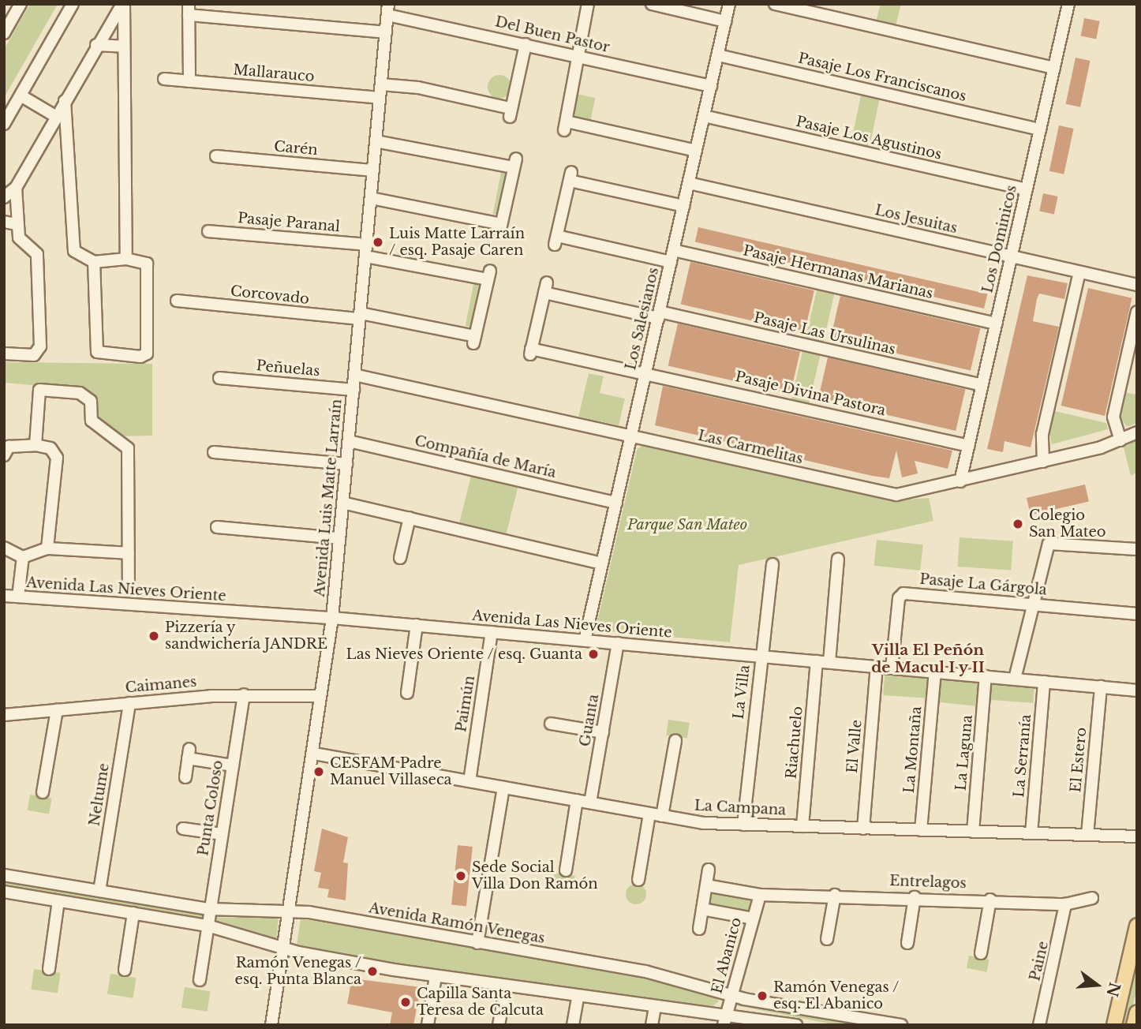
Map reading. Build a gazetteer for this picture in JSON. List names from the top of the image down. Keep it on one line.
{"streets":{"street":["Del Buen Pastor","Mallarauco","Pasaje Los Franciscanos","Pasaje Los Agustinos","Carén","Los Jesuitas","Pasaje Paranal","Los Dominicos","Pasaje Hermanas Marianas","Corcovado","Los Salesianos","Pasaje Las Ursulinas","Peñuelas","Pasaje Divina Pastora","Las Carmelitas","Compañía de María","Avenida Luis Matte Larraín","Pasaje La Gárgola","Avenida Las Nieves Oriente","Caimanes","La Villa","Paimún","Guanta","Riachuelo","El Valle","La Montaña","La Laguna","La Serranía","El Estero","Neltume","Punta Coloso","La Campana","Entrelagos","Avenida Ramón Venegas","El Abanico","Paine"]},"crossings":[["Del Buen Pastor","Los Salesianos"],["Del Buen Pastor","Avenida Luis Matte Larraín"],["Mallarauco","Avenida Luis Matte Larraín"],["Pasaje Los Franciscanos","Los Dominicos"],["Pasaje Los Franciscanos","Los Salesianos"],["Pasaje Los Agustinos","Los Dominicos"],["Pasaje Los Agustinos","Los Salesianos"],["Carén","Avenida Luis Matte Larraín"],["Los Jesuitas","Los Dominicos"],["Los Jesuitas","Los Salesianos"],["Pasaje Paranal","Avenida Luis Matte Larraín"],["Los Dominicos","Pasaje Hermanas Marianas"],["Los Dominicos","Pasaje Las Ursulinas"],["Los Dominicos","Pasaje Divina Pastora"],["Los Dominicos","Las Carmelitas"],["Pasaje Hermanas Marianas","Los Salesianos"],["Corcovado","Avenida Luis Matte Larraín"],["Los Salesianos","Pasaje Las Ursulinas"],["Los Salesianos","Pasaje Divina Pastora"],["Los Salesianos","Las Carmelitas"],["Los Salesianos","Compañía de María"],["Los Salesianos","Avenida Las Nieves Oriente"],["Pasaje Las Ursulinas","Pasaje Divina Pastora"],["Peñuelas","Avenida Luis Matte Larraín"],["Las Carmelitas","Avenida Luis Matte Larraín"],["Compañía de María","Avenida Luis Matte Larraín"],["Avenida Luis Matte Larraín","Avenida Las Nieves Oriente"],["Avenida Luis Matte Larraín","Caimanes"],["Avenida Luis Matte Larraín","La Campana"],["Avenida Luis Matte Larraín","Avenida Ramón Venegas"],["Pasaje La Gárgola","Avenida Las Nieves Oriente"],["Avenida Las Nieves Oriente","La Villa"],["Avenida Las Nieves Oriente","Paimún"],["Avenida Las Nieves Oriente","Guanta"],["Avenida Las Nieves Oriente","Riachuelo"],["Avenida Las Nieves Oriente","El Valle"],["Avenida Las Nieves Oriente","La Montaña"],["Avenida Las Nieves Oriente","La Laguna"],["Avenida Las Nieves Oriente","La Serranía"],["Avenida Las Nieves Oriente","El Estero"],["Caimanes","Neltume"],["Caimanes","Punta Coloso"],["La Villa","La Campana"],["Paimún","La Campana"],["Guanta","La Campana"],["Riachuelo","La Campana"],["El Valle","La Campana"],["La Montaña","La Campana"],["La Laguna","La Campana"],["La Serranía","La Campana"],["El Estero","La Campana"],["Neltume","Avenida Ramón Venegas"],["Punta Coloso","Avenida Ramón Venegas"],["Entrelagos","El Abanico"],["Entrelagos","Paine"],["Avenida Ramón Venegas","El Abanico"]],"districts":["Villa El Peñón de Macul I y II"],"parks":["Parque San Mateo"],"places":["Luis Matte Larraín / esq. Pasaje Caren","Colegio San Mateo","Pizzería y sandwichería JANDRE","Las Nieves Oriente / esq. Guanta","CESFAM Padre Manuel Villaseca","Sede Social Villa Don Ramón","Ramón Venegas / esq. Punta Blanca","Ramón Venegas / esq. El Abanico","Capilla Santa Teresa de Calcuta"],"north":"right"}
